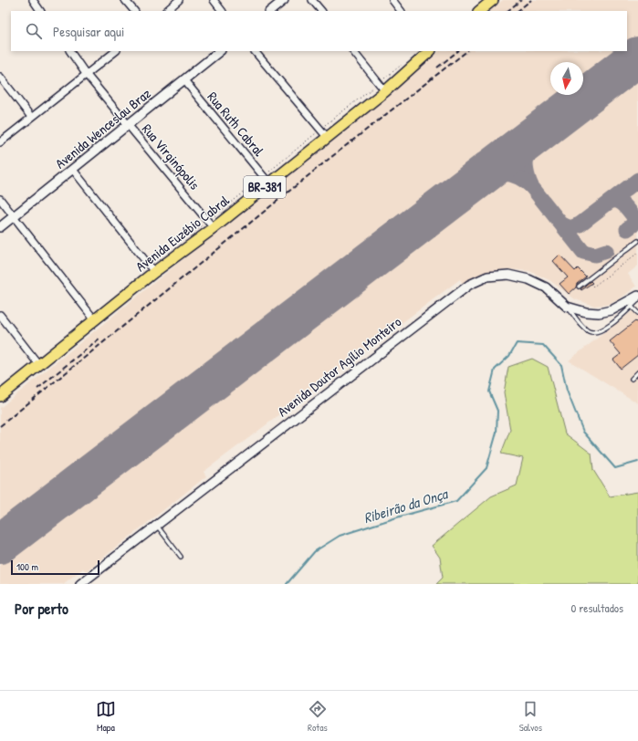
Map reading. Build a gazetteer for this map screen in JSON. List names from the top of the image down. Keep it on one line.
{"streets":{"main road":["BR-381","Avenida Euzébio Cabral"],"street":["Rua Ruth Cabral","Avenida Wenceslau Braz","Rua Virginópolis","Avenida Doutor Agílio Monteiro"]},"crossings":[["Rua Ruth Cabral","Avenida Wenceslau Braz"],["Rua Ruth Cabral","Avenida Euzébio Cabral"],["Avenida Wenceslau Braz","Rua Virginópolis"],["Rua Virginópolis","Avenida Euzébio Cabral"]],"water":["Ribeirão da Onça"],"scale_bar":"100 m","north":"bottom","page":{"search":"Pesquisar aqui","scale":"100 m","heading":["Por perto","0 resultados"],"nav":["Mapa","Rotas","Salvos"]}}
